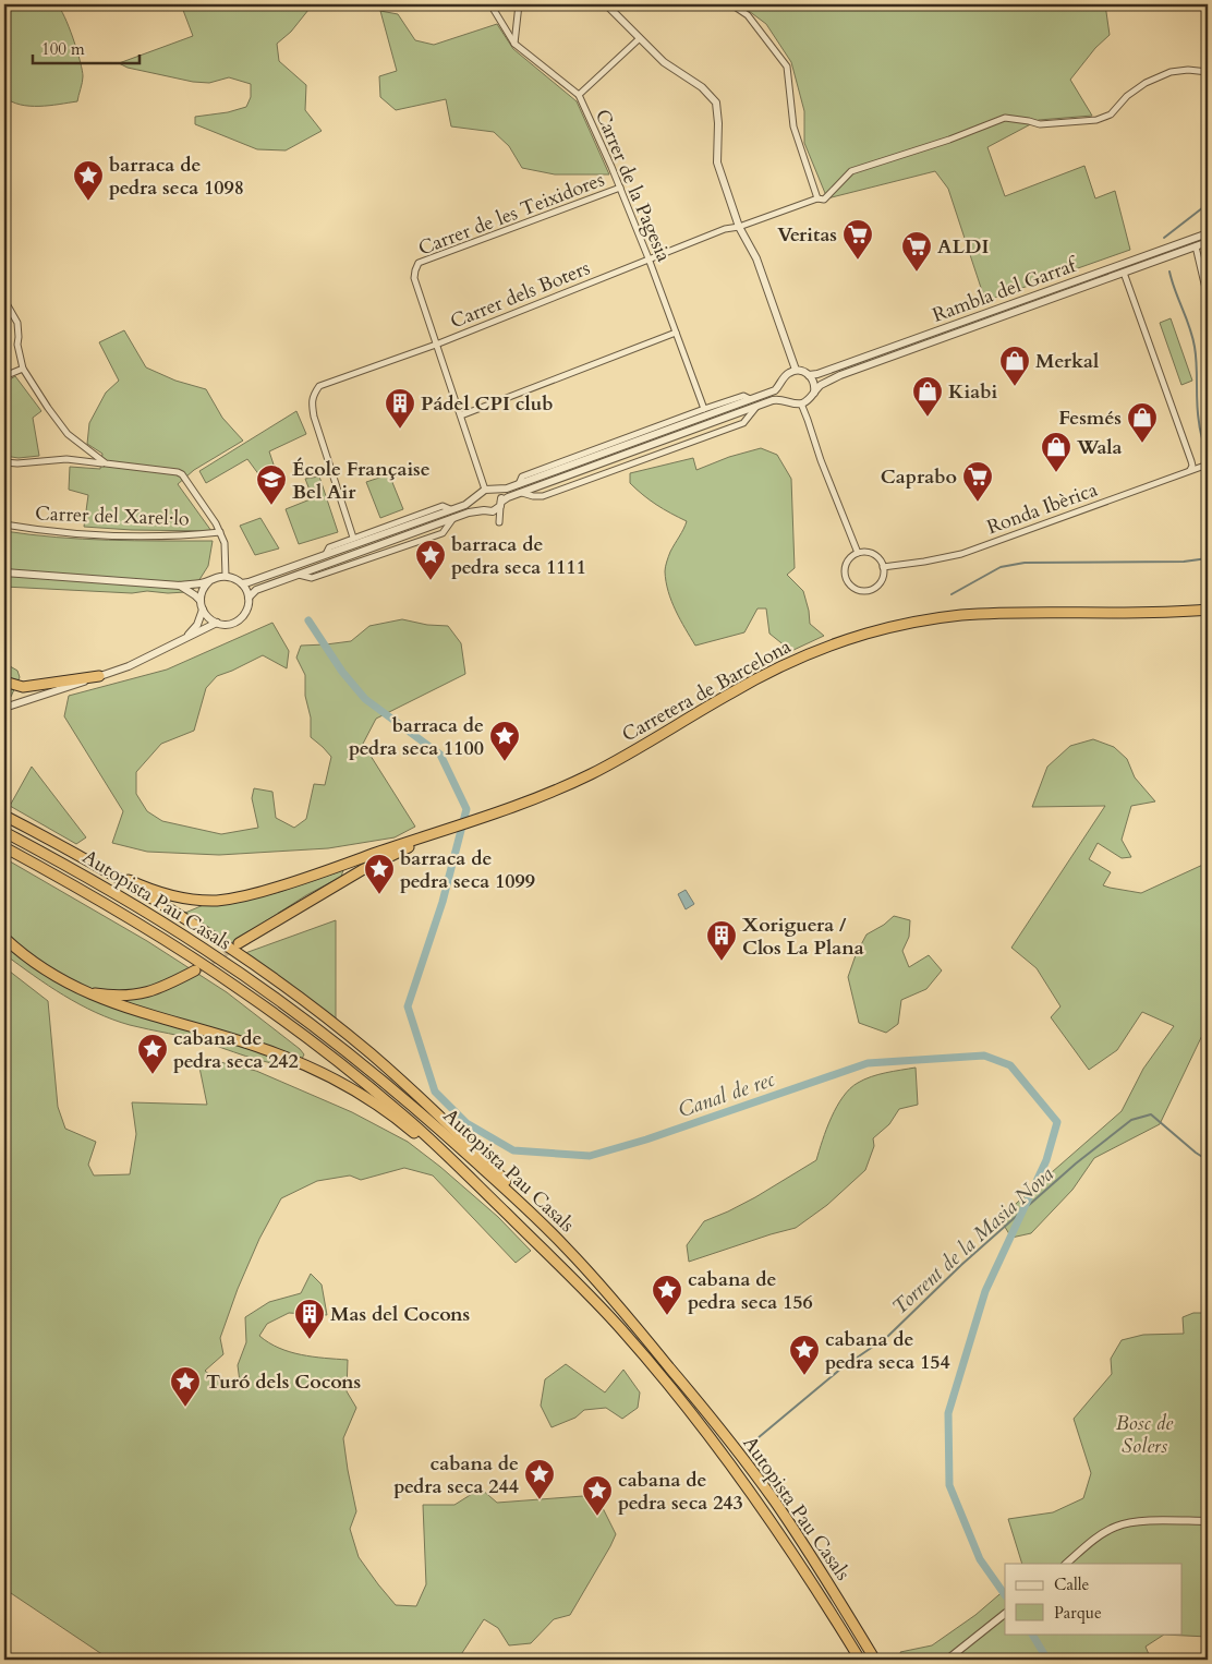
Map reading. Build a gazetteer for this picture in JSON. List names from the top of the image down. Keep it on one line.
{"streets":{"highway":["Carretera de Barcelona","Autopista Pau Casals"],"street":["Carrer de la Pagesia","Carrer de les Teixidores","Rambla del Garraf","Carrer dels Boters","Ronda Ibèrica","Carrer del Xarel·lo"]},"crossings":[["Carrer de la Pagesia","Carrer de les Teixidores"],["Carrer de la Pagesia","Carrer dels Boters"],["Carrer de les Teixidores","Carrer dels Boters"]],"water":["Canal de rec","Torrent de la Masia Nova"],"parks":["Bosc de Solers"],"places":{"place":["barraca de pedra seca 1098","barraca de pedra seca 1111","barraca de pedra seca 1100","barraca de pedra seca 1099","cabana de pedra seca 242","cabana de pedra seca 156","cabana de pedra seca 154","Turó dels Cocons","cabana de pedra seca 244","cabana de pedra seca 243"],"supermarket":["Veritas","ALDI","Caprabo"],"shop":["Merkal","Kiabi","Fesmés","Wala"],"building":["Pádel CPI club","Xoriguera / Clos La Plana","Mas del Cocons"],"school or university":["École Française Bel Air"]},"legend":["Calle","Parque"],"scale_bar":"100 m"}
